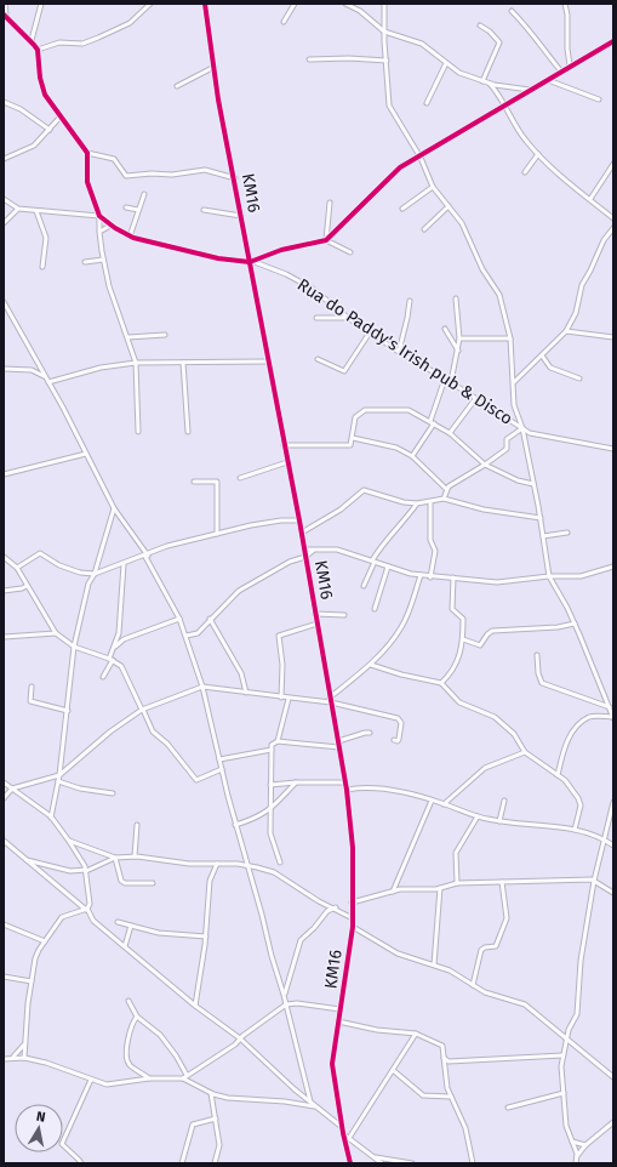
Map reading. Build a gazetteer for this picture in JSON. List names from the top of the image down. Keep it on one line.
{"streets":{"street":["KM16","Rua do Paddy's Irish pub & Disco"]},"crossings":[["KM16","Rua do Paddy's Irish pub & Disco"]],"north":"top"}
